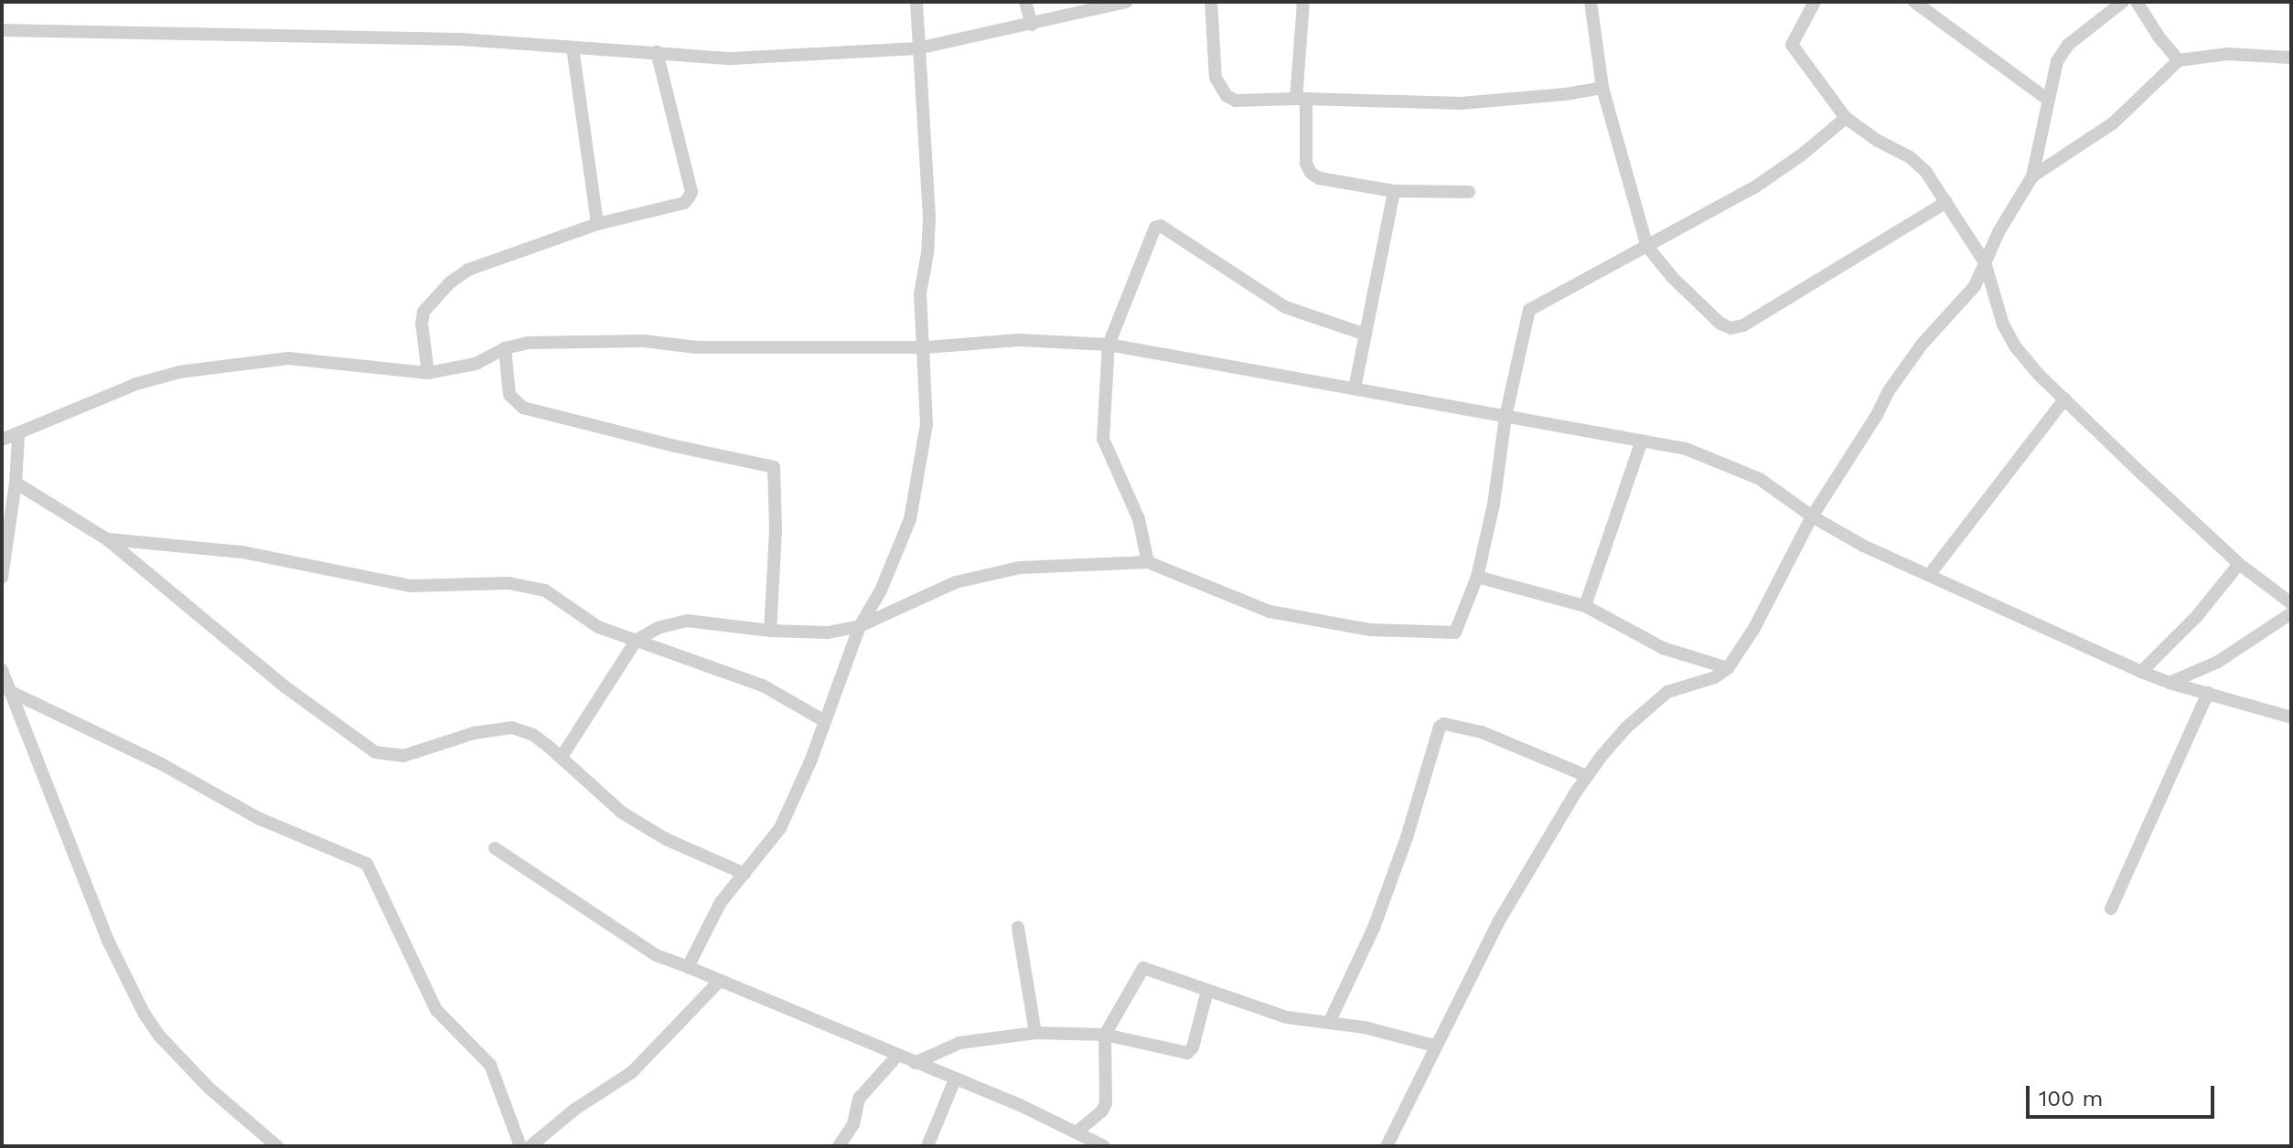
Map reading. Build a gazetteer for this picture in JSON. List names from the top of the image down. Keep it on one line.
{"scale_bar":"100 m"}
